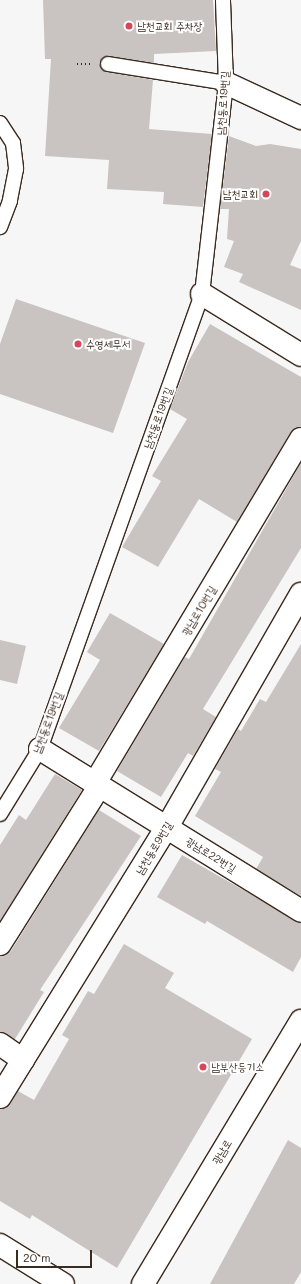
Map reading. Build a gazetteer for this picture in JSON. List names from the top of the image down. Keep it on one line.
{"streets":{"street":["광남로10번길","남천동로9번길","광남로22번길","광남로"],"lane":["남천동로19번길"]},"crossings":[["남천동로19번길","광남로22번길"],["광남로10번길","광남로22번길"],["남천동로9번길","광남로22번길"]],"places":["남천교회 주차장","남천교회","수영세무서","남부산등기소"],"scale_bar":"20 m"}
